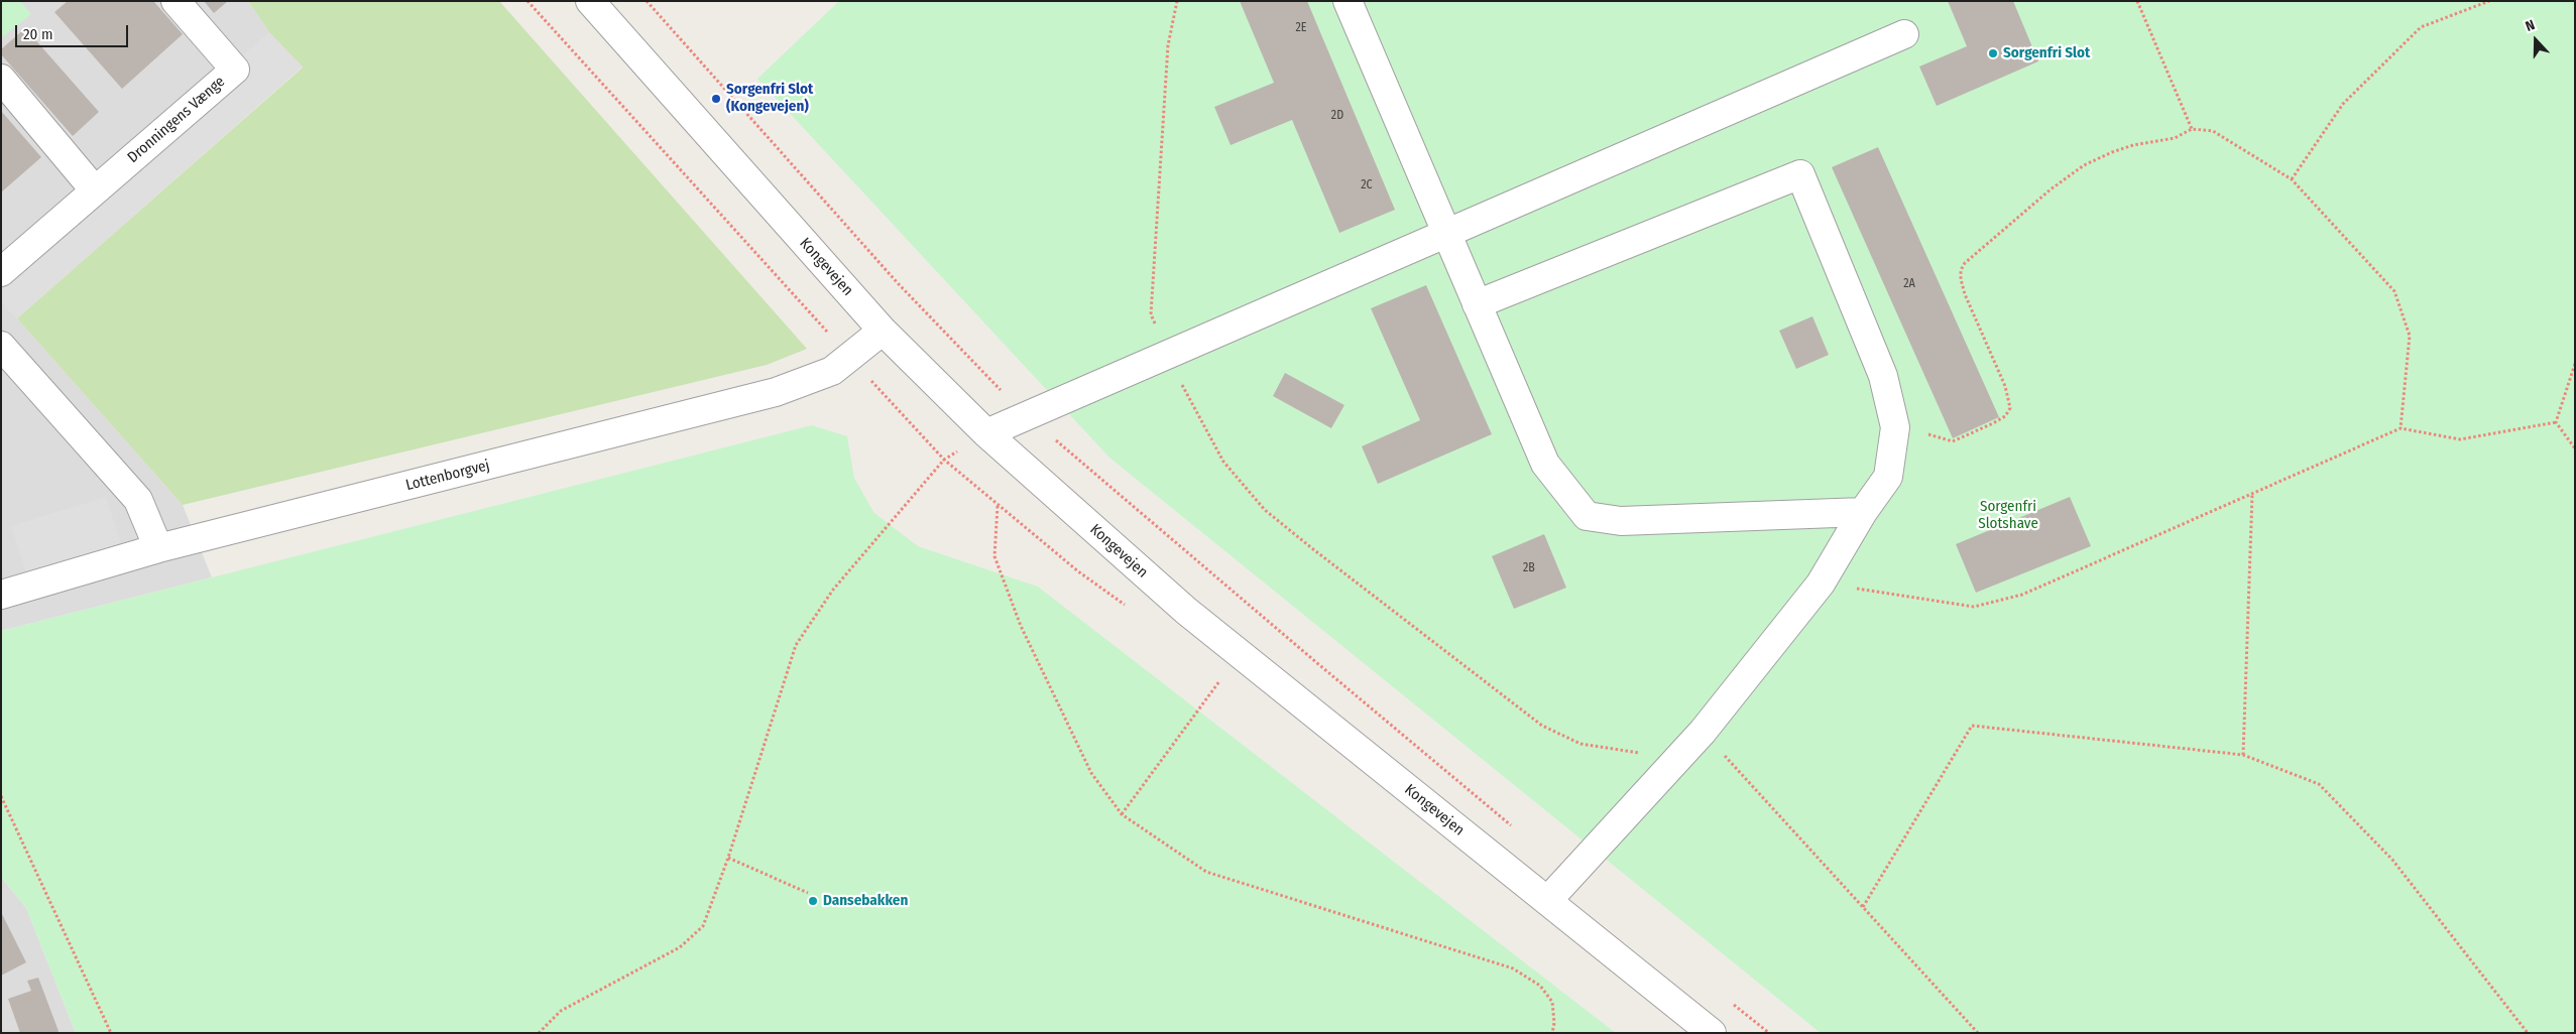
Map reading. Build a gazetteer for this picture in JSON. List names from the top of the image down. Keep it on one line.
{"streets":{"street":["Dronningens Vænge","Kongevejen","Lottenborgvej"]},"crossings":[["Kongevejen","Lottenborgvej"]],"parks":["Sorgenfri Slotshave"],"places":["Sorgenfri Slot","Sorgenfri Slot (Kongevejen)","Dansebakken"],"house_numbers":["2E","2D","2C","2A","2B"],"scale_bar":"20 m","north":"top"}
